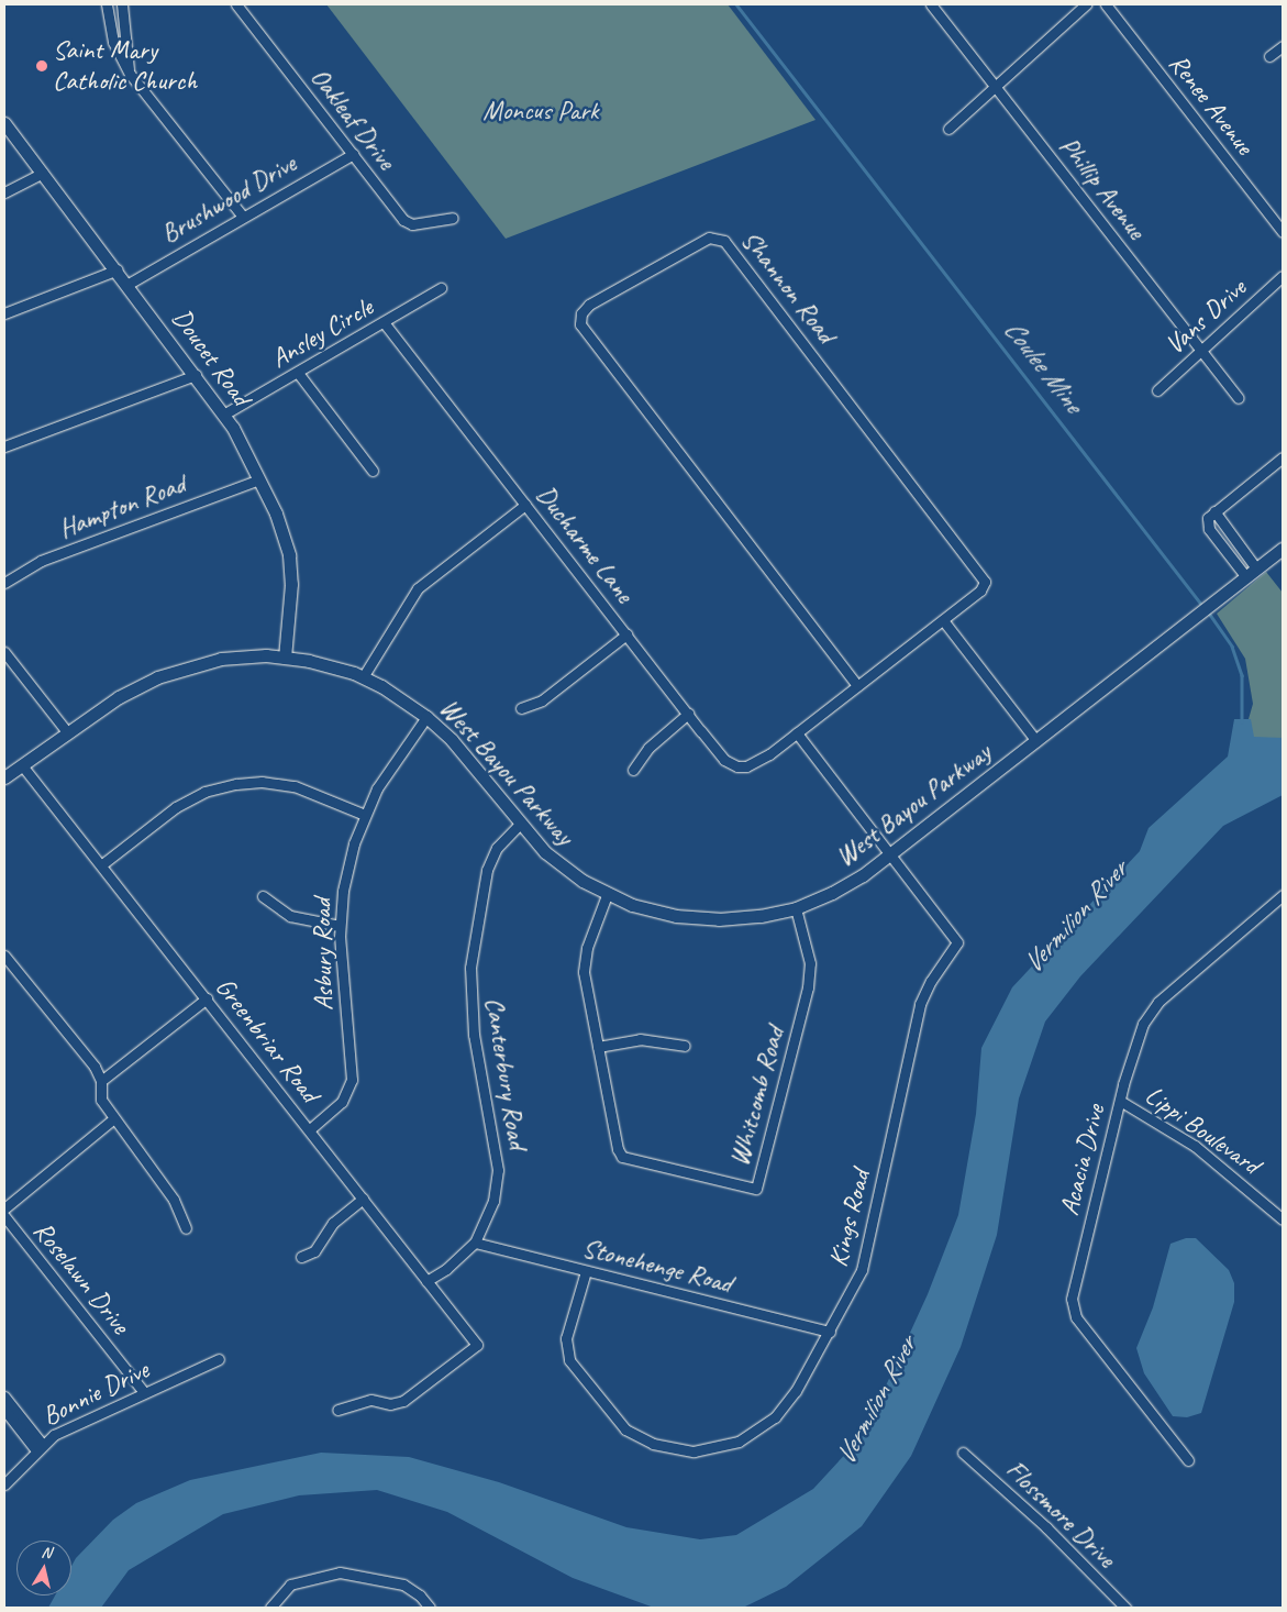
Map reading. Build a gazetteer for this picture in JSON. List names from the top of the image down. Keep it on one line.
{"streets":{"street":["Renee Avenue","Oakleaf Drive","Phillip Avenue","Brushwood Drive","Shannon Road","Vans Drive","Ansley Circle","Doucet Road","Hampton Road","Ducharme Lane","West Bayou Parkway","Asbury Road","Greenbriar Road","Canterbury Road","Whitcomb Road","Lippi Boulevard","Acacia Drive","Kings Road","Stonehenge Road","Roselawn Drive","Bonnie Drive","Flossmore Drive"]},"crossings":[["Oakleaf Drive","Brushwood Drive"],["Phillip Avenue","Vans Drive"],["Brushwood Drive","Doucet Road"],["Shannon Road","Ducharme Lane"],["Shannon Road","Kings Road"],["Ansley Circle","Doucet Road"],["Ansley Circle","Ducharme Lane"],["Doucet Road","Hampton Road"],["Doucet Road","West Bayou Parkway"],["West Bayou Parkway","Asbury Road"],["West Bayou Parkway","Greenbriar Road"],["West Bayou Parkway","Canterbury Road"],["West Bayou Parkway","Whitcomb Road"],["West Bayou Parkway","Kings Road"],["Asbury Road","Greenbriar Road"],["Greenbriar Road","Canterbury Road"],["Canterbury Road","Stonehenge Road"],["Lippi Boulevard","Acacia Drive"],["Kings Road","Stonehenge Road"],["Roselawn Drive","Bonnie Drive"]],"water":["Coulee Mine","Vermilion River"],"parks":["Moncus Park"],"places":["Saint Mary Catholic Church"],"north":"top"}
